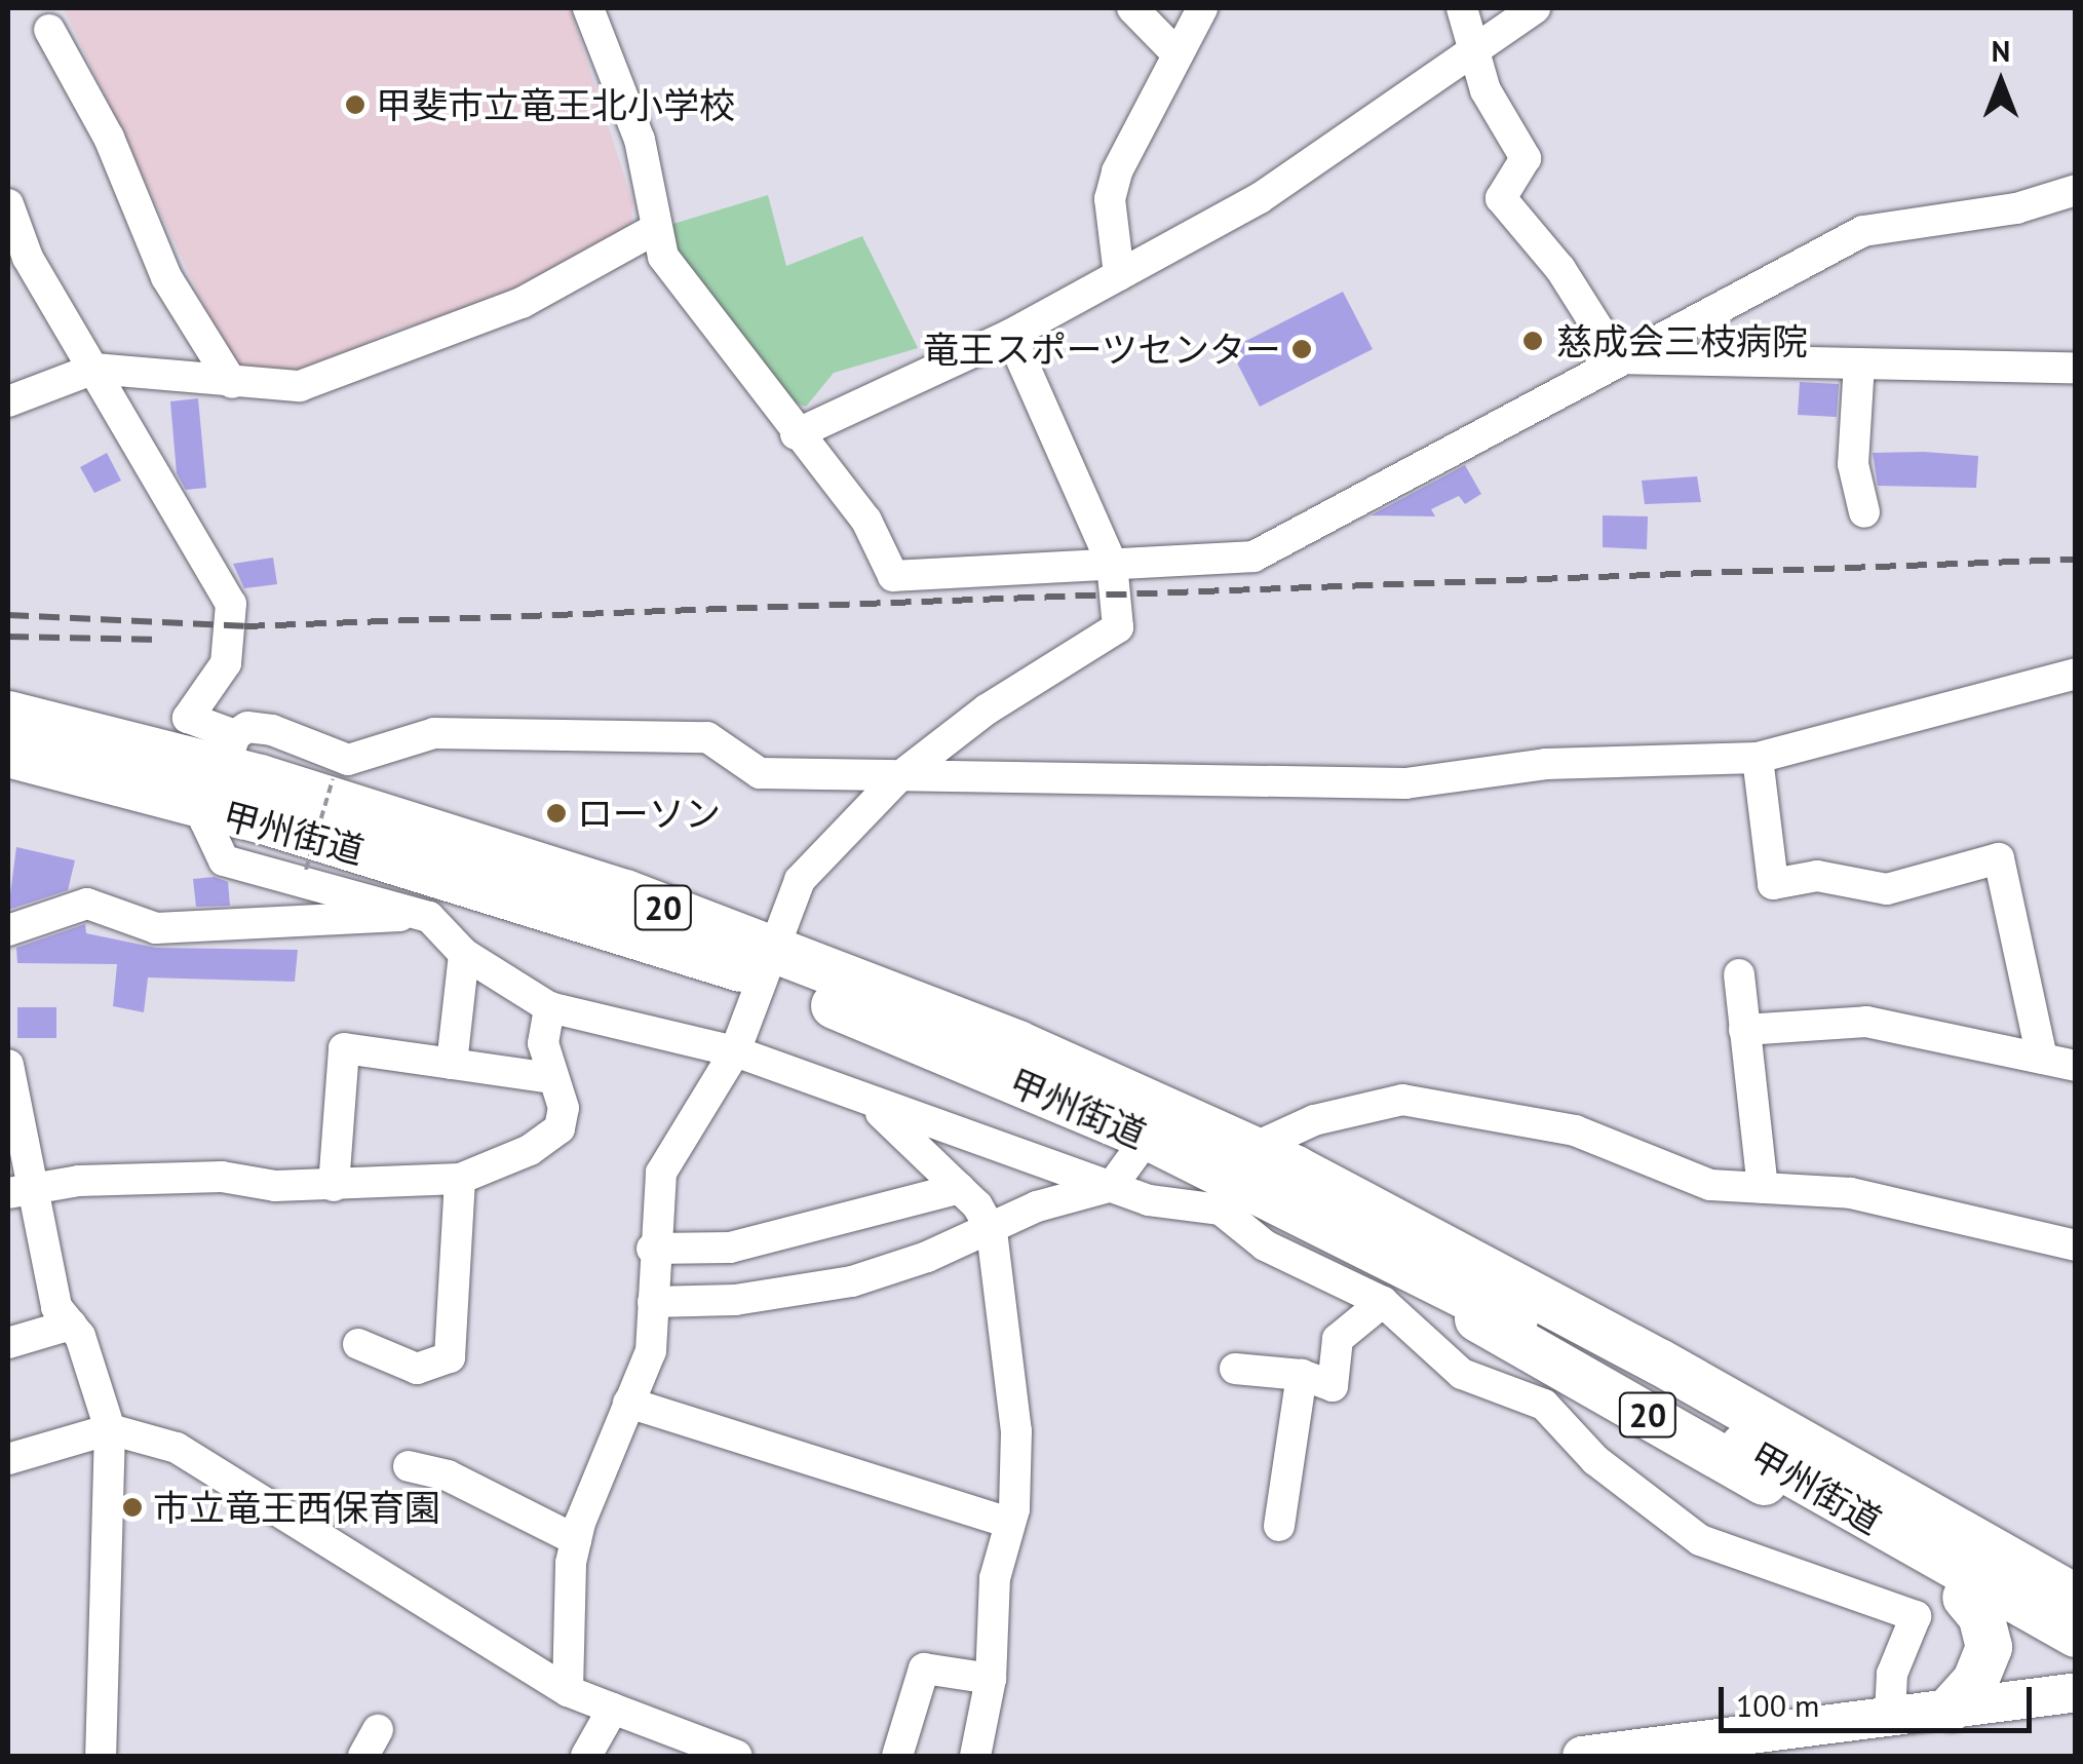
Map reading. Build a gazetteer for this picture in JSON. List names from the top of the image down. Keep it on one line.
{"streets":{"highway":["甲州街道","20"]},"crossings":[["甲州街道","20"]],"places":["甲斐市立竜王北小学校","慈成会三枝病院","竜王スポーツセンター","ローソン","市立竜王西保育園"],"scale_bar":"100 m","north":"top"}
